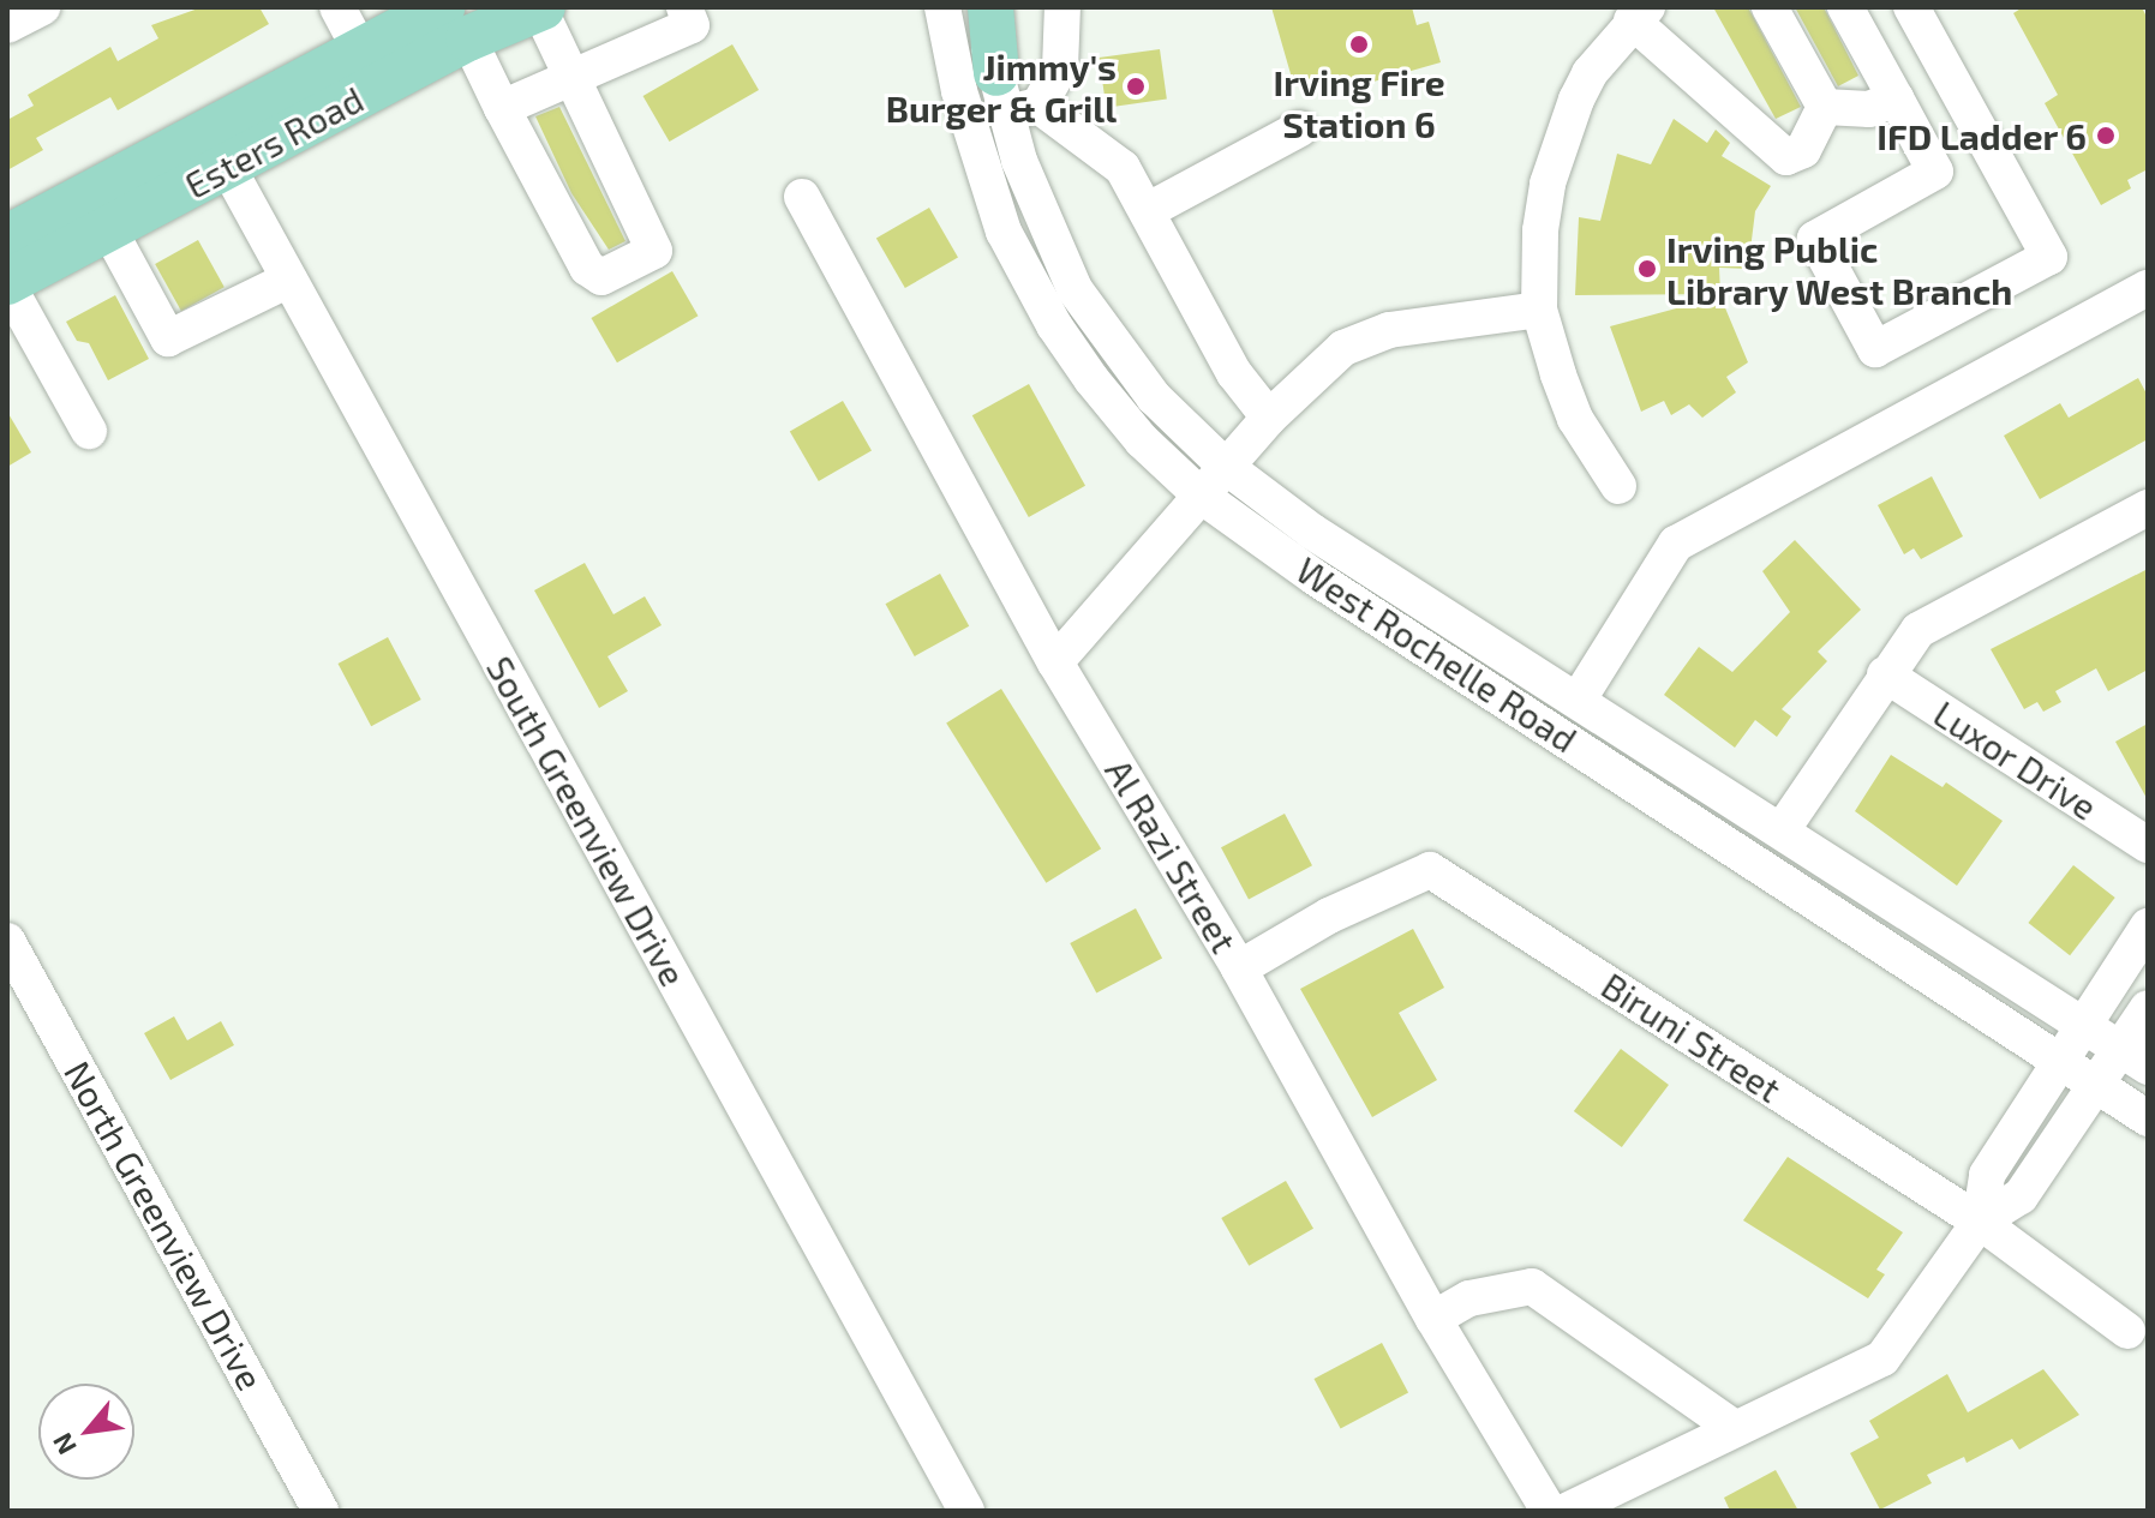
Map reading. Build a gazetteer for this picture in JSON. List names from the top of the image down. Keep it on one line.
{"streets":{"main road":["Esters Road"],"street":["West Rochelle Road","Luxor Drive","South Greenview Drive","Al Razi Street","Biruni Street","North Greenview Drive"]},"crossings":[["Esters Road","South Greenview Drive"],["Al Razi Street","Biruni Street"]],"places":["Irving Fire Station 6","Jimmy's Burger & Grill","IFD Ladder 6","Irving Public Library West Branch"],"north":"bottom left"}
